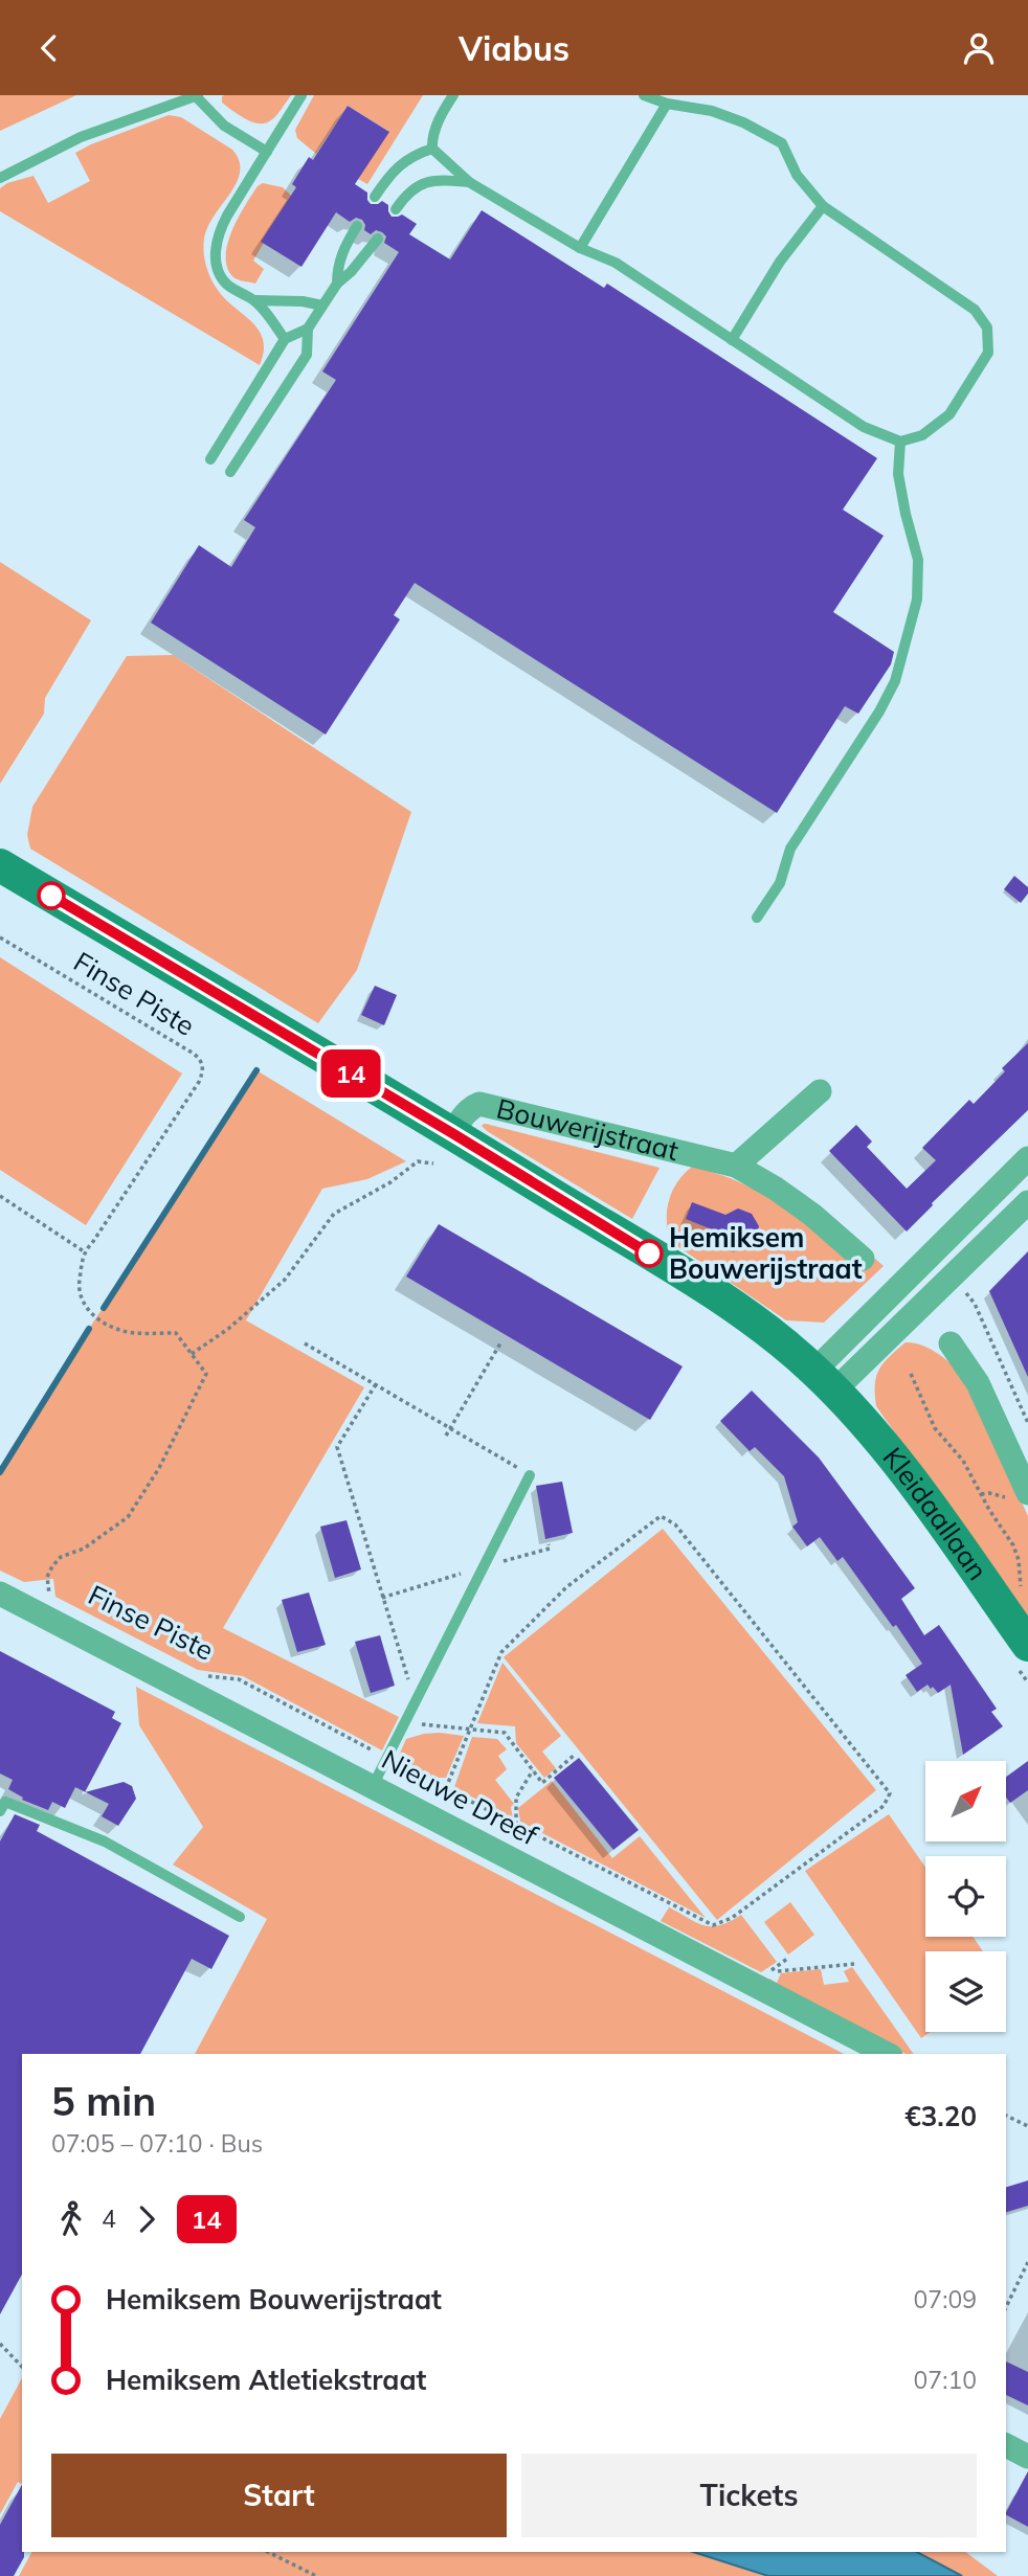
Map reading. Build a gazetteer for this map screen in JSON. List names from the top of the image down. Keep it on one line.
{"streets":{"street":["Bouwerijstraat","Kleidaallaan","Nieuwe Dreef"],"path":["Finse Piste"]},"crossings":[["Bouwerijstraat","Kleidaallaan"]],"places":["Hemiksem Bouwerijstraat"],"lines":["bus line 14"],"north":"top right","page":{"header":"Viabus","on_map":"14","heading":["5 min","07:05 – 07:10 · Bus","€3.20"],"legs":["4","14"],"list":[{"name":"Hemiksem Bouwerijstraat","value":"07:09"},{"name":"Hemiksem Atletiekstraat","value":"07:10"}],"buttons":["Start","Tickets"]}}
